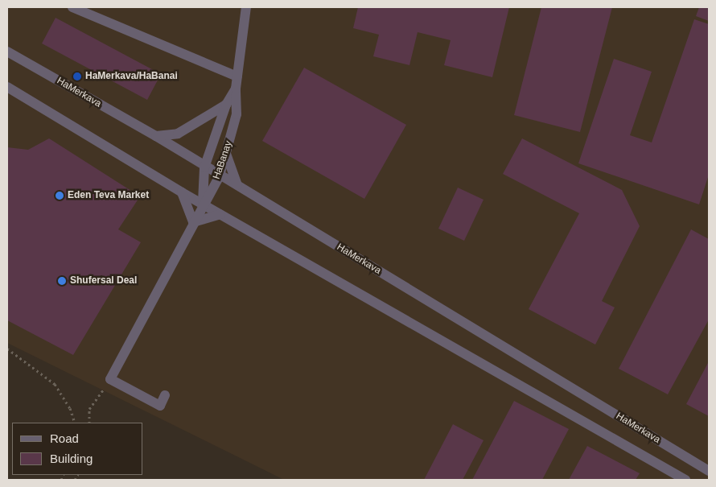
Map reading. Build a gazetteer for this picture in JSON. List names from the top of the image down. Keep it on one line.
{"streets":{"street":["HaMerkava","HaBanay"]},"crossings":[["HaMerkava","HaBanay"]],"places":["HaMerkava/HaBanai","Eden Teva Market","Shufersal Deal"],"legend":["Road","Building"]}
